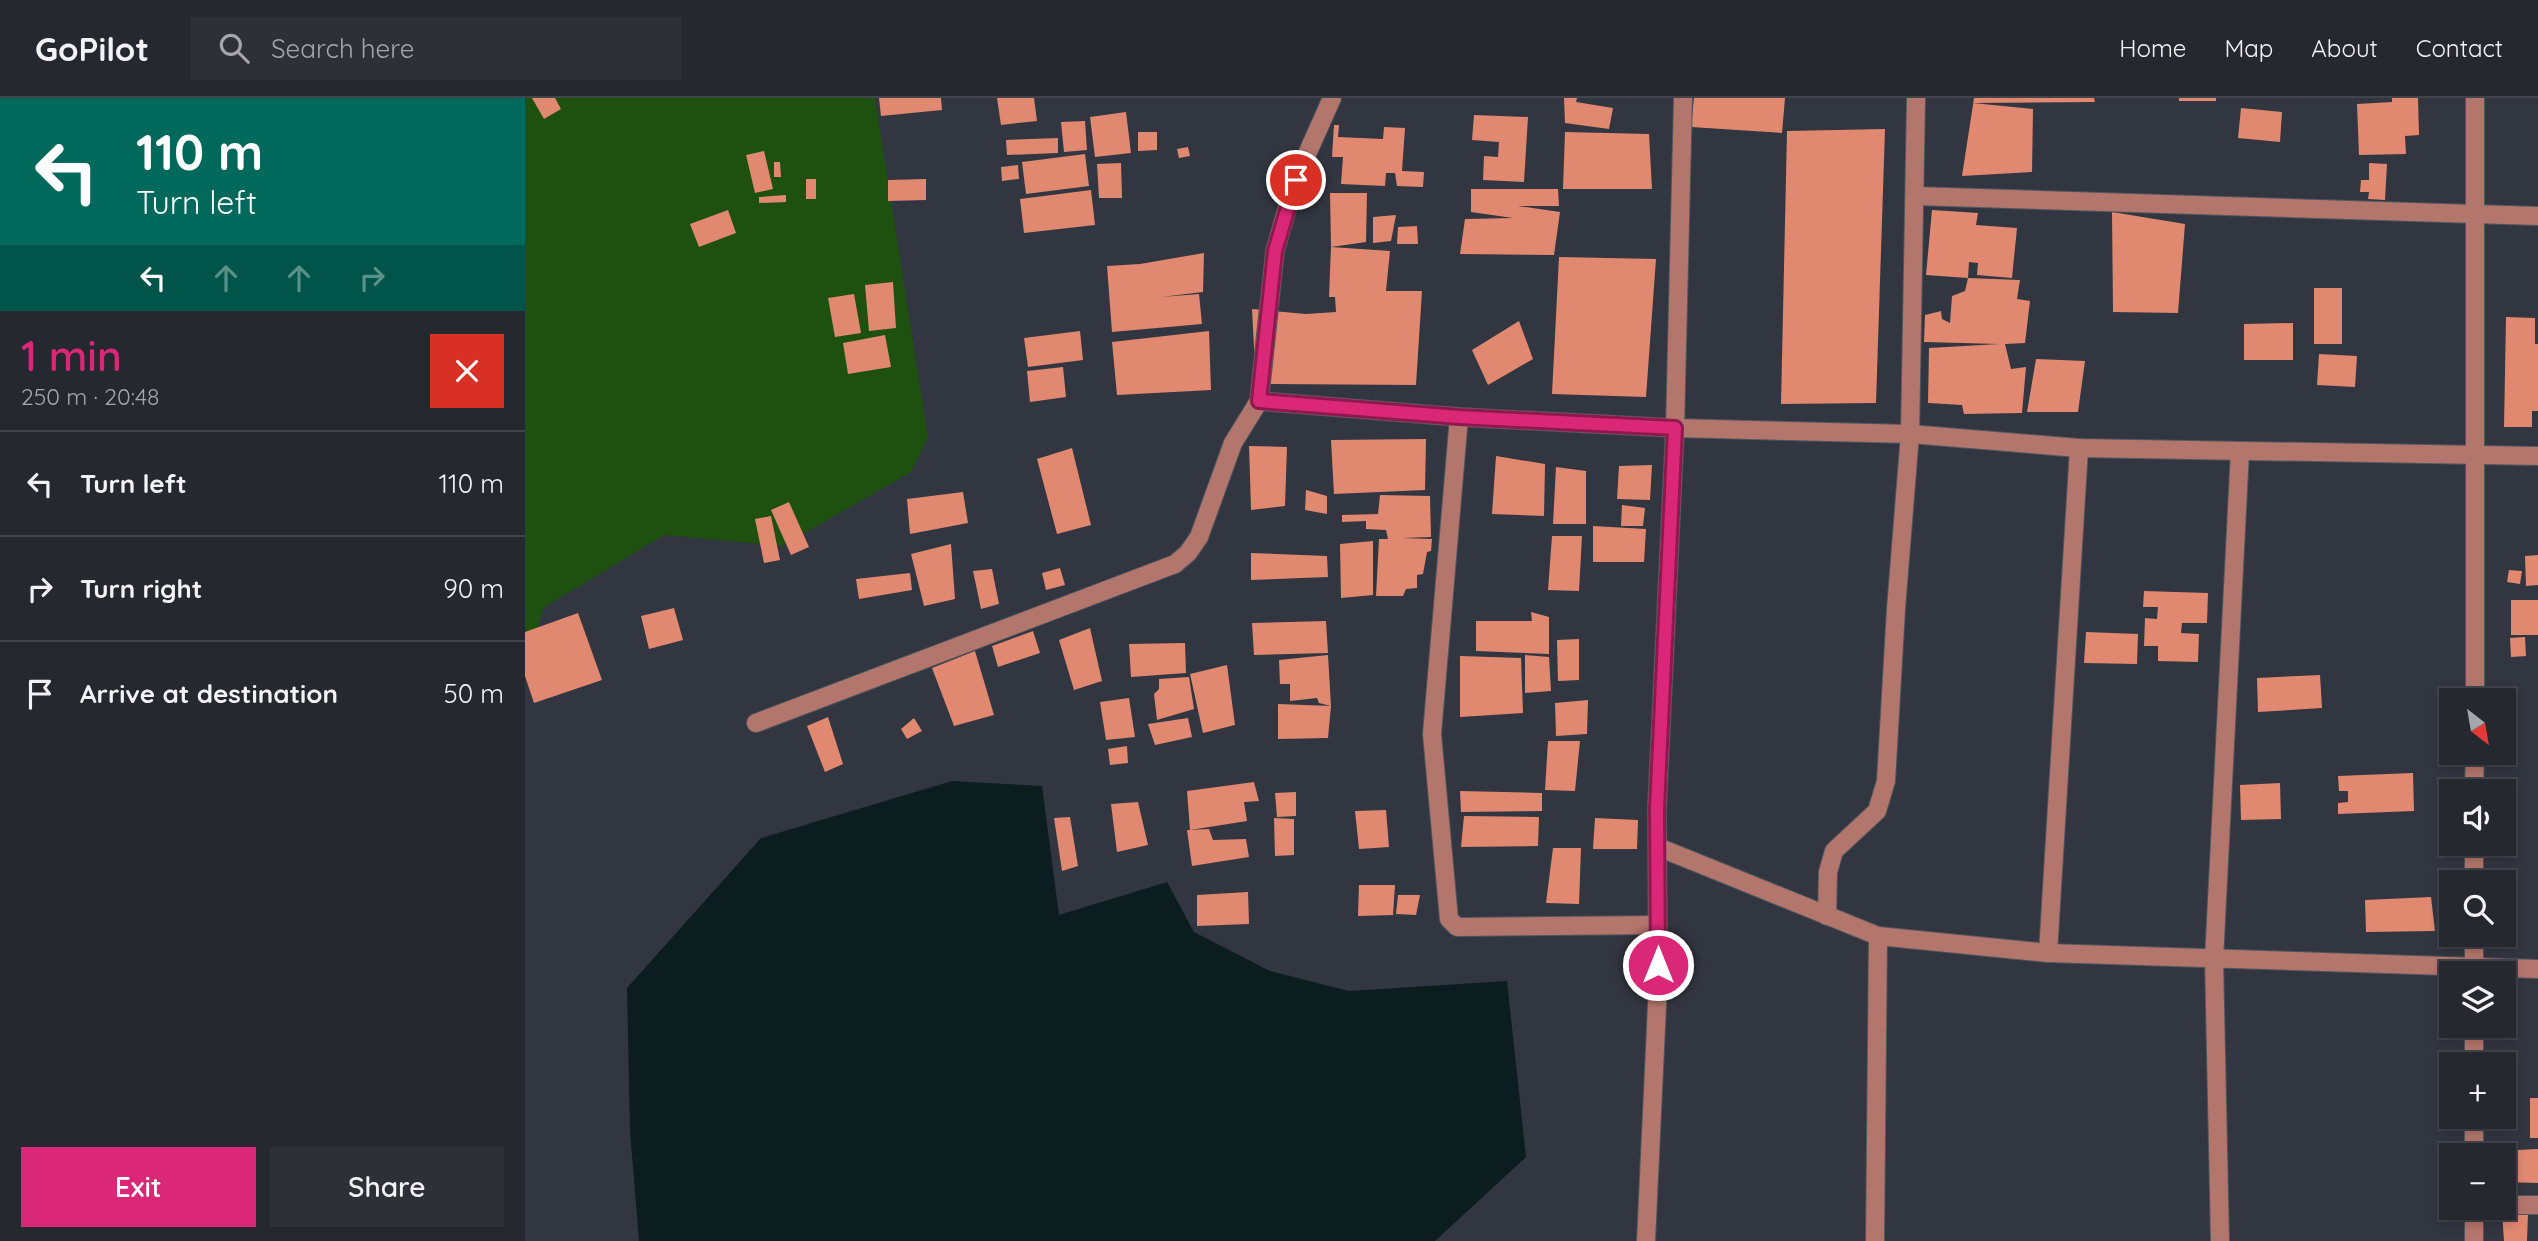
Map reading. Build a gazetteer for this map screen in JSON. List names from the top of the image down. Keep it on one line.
{"north":"bottom right","page":{"header":"GoPilot","search":"Search here","nav":["Home","Map","About","Contact"],"turn":["110 m","Turn left"],"heading":["1 min","250 m · 20:48"],"list":[{"name":"Turn left","value":"110 m"},{"name":"Turn right","value":"90 m"},{"name":"Arrive at destination","value":"50 m"}],"map_buttons":["+","−"],"buttons":["Exit","Share"]}}
